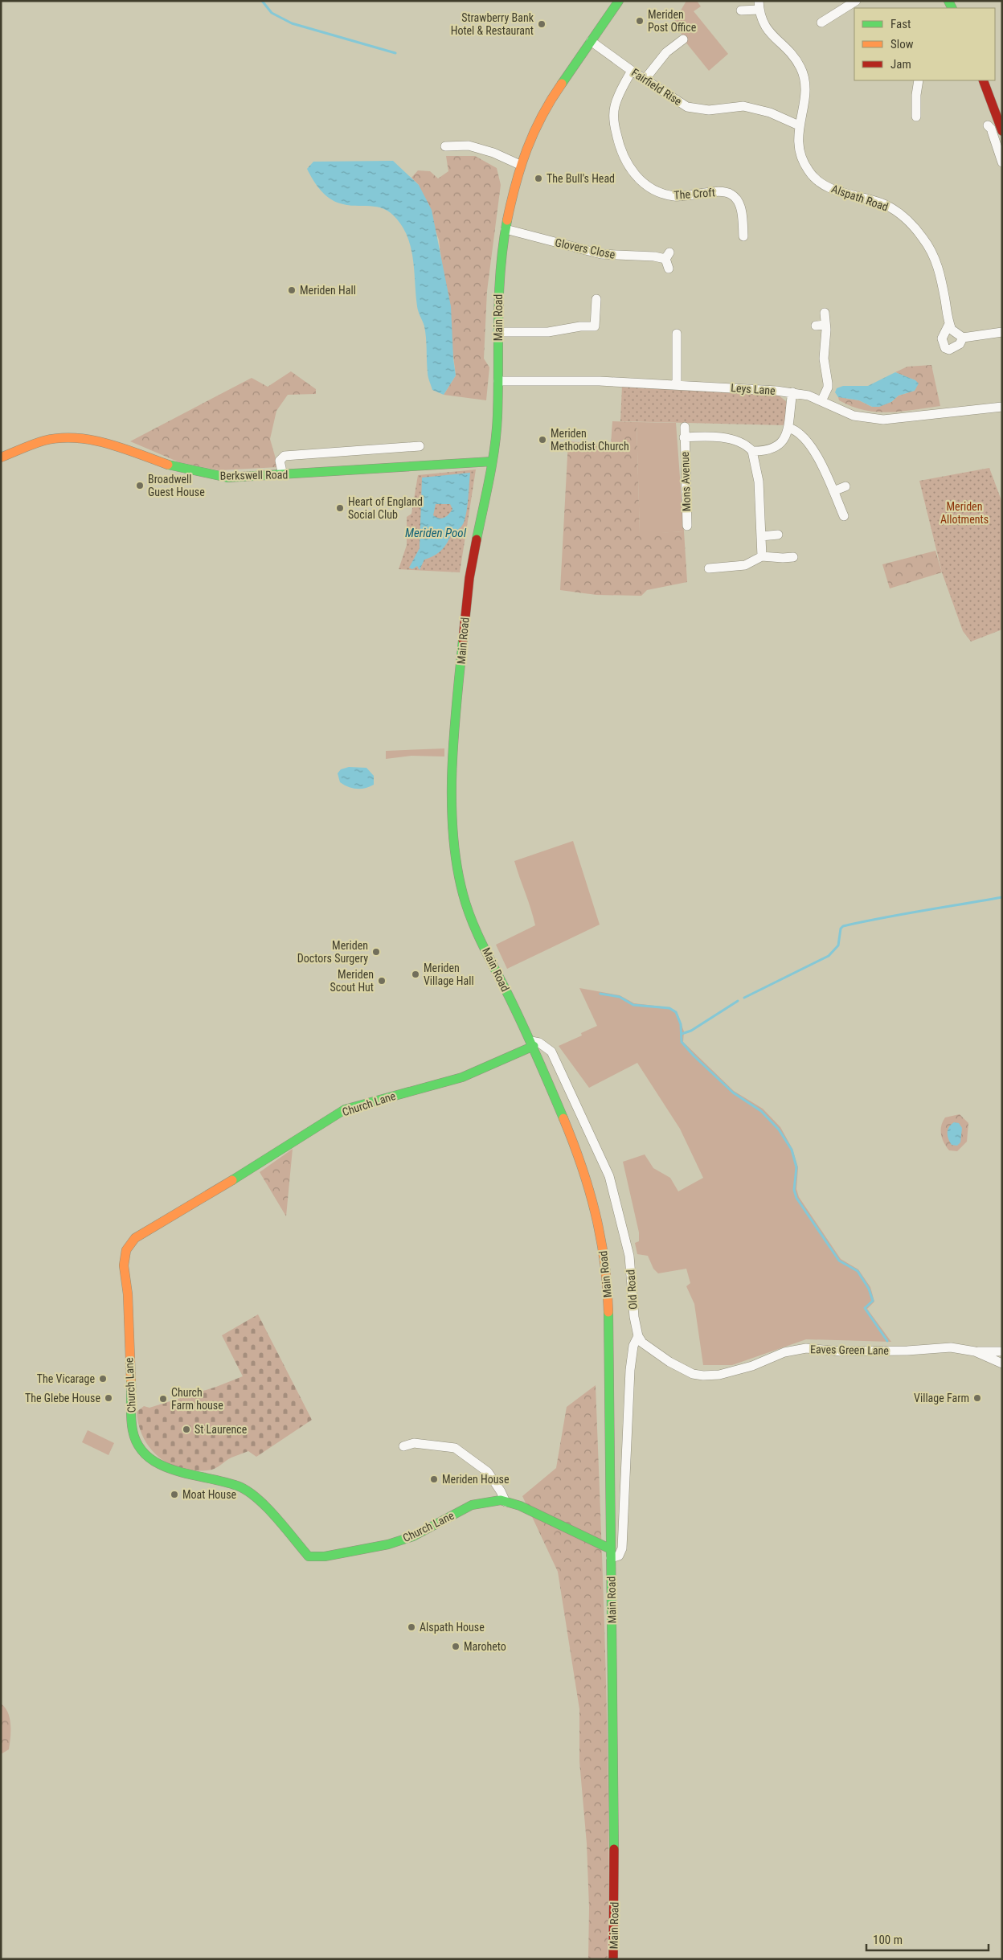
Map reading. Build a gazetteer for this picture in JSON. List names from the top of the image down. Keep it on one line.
{"streets":{"main road":["Main Road","Berkswell Road","Church Lane"],"street":["Fairfield Rise","The Croft","Alspath Road","Glovers Close","Leys Lane","Mons Avenue","Old Road","Eaves Green Lane"]},"crossings":[["Fairfield Rise","The Croft"],["Fairfield Rise","Alspath Road"],["Fairfield Rise","Main Road"],["Glovers Close","Main Road"],["Main Road","Leys Lane"],["Main Road","Berkswell Road"],["Main Road","Church Lane"],["Main Road","Old Road"],["Church Lane","Old Road"],["Old Road","Eaves Green Lane"]],"water":["Meriden Pool"],"parks":["Meriden Allotments"],"places":["Meriden Post Office","Strawberry Bank Hotel & Restaurant","The Bull's Head","Meriden Hall","Meriden Methodist Church","Broadwell Guest House","Heart of England Social Club","Meriden Doctors Surgery","Meriden Village Hall","Meriden Scout Hut","The Vicarage","The Glebe House","Village Farm","Church Farm house","St Laurence","Meriden House","Moat House","Alspath House","Maroheto"],"legend":["Fast","Slow","Jam"],"scale_bar":"100 m"}
